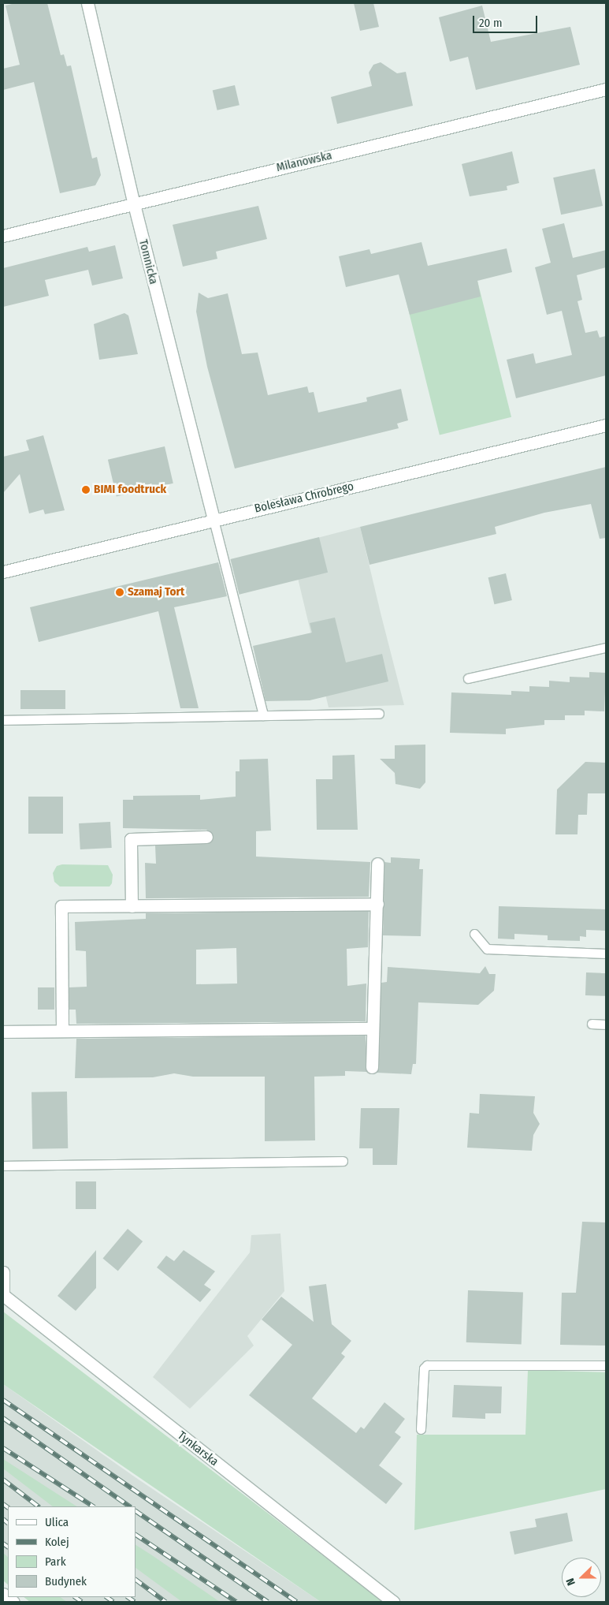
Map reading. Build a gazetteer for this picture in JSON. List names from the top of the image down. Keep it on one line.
{"streets":{"street":["Milanowska","Tomnicka","Bolesława Chrobrego","Tynkarska"]},"crossings":[["Milanowska","Tomnicka"],["Tomnicka","Bolesława Chrobrego"]],"places":["BIMI foodtruck","Szamaj Tort"],"legend":["Ulica","Kolej","Park","Budynek"],"scale_bar":"20 m","north":"left"}
